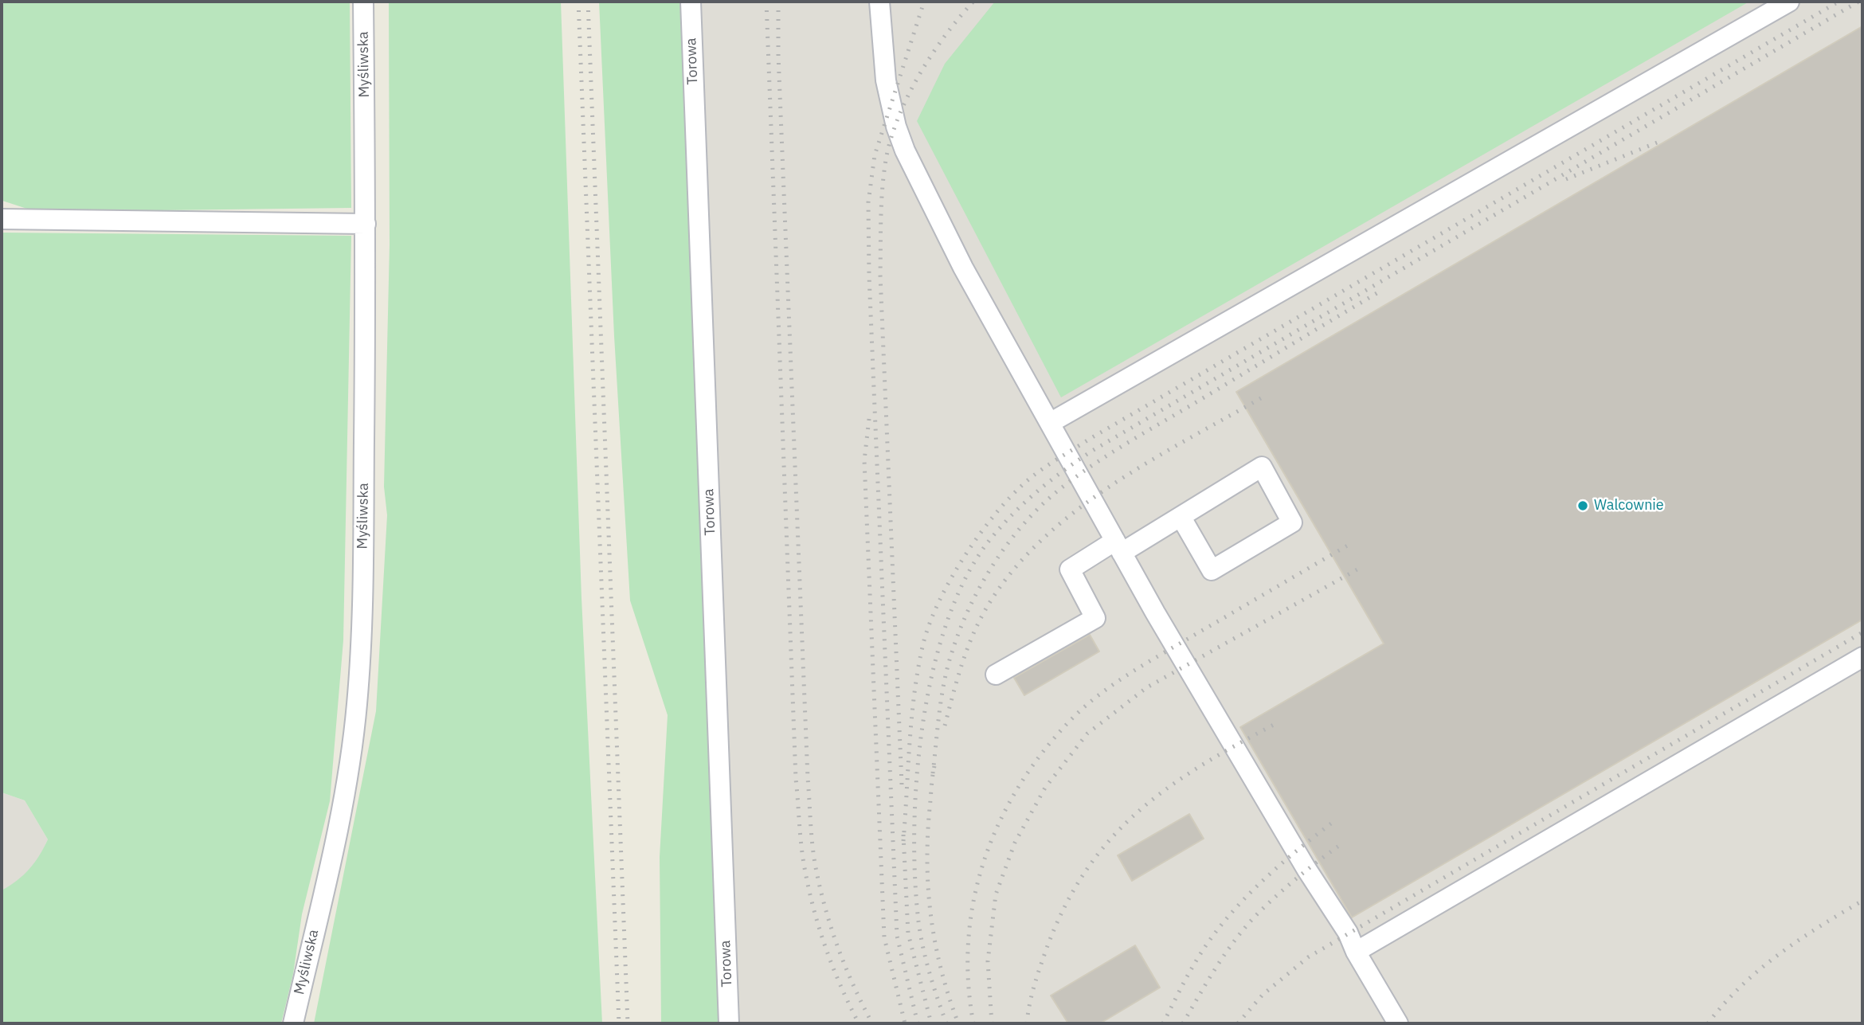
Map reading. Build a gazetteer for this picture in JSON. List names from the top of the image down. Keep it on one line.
{"streets":{"street":["Torowa","Myśliwska"]},"places":["Walcownie"]}
